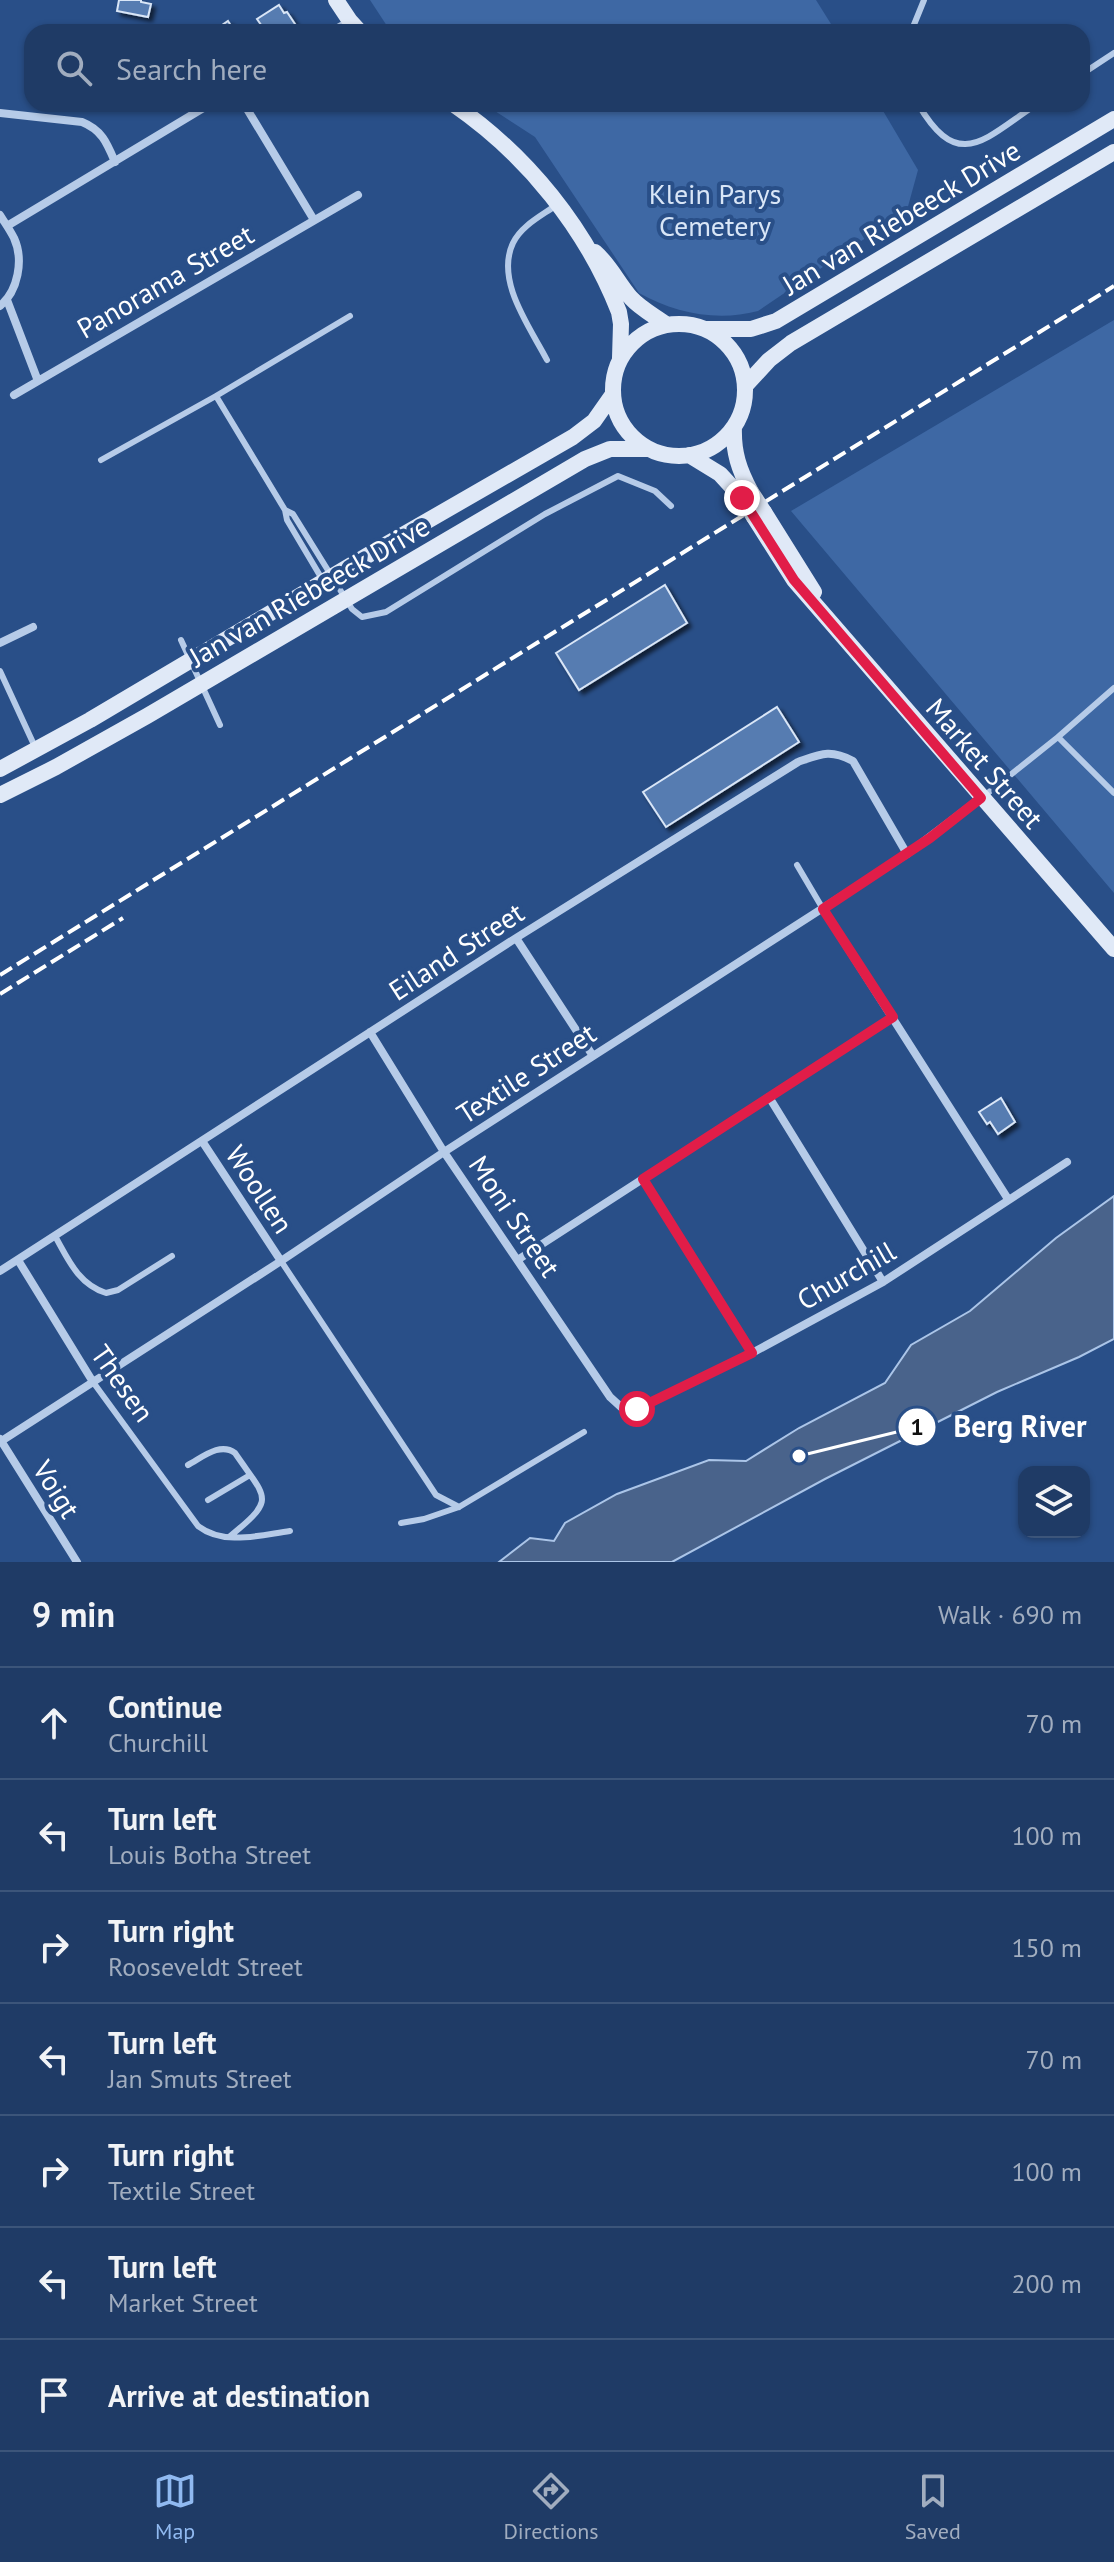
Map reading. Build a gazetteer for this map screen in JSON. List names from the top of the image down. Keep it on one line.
{"streets":{"main road":["Jan van Riebeeck Drive","Market Street"],"street":["Panorama Street","Eiland Street","Textile Street","Woollen","Moni Street","Churchill","Thesen","Voigt"]},"crossings":[["Jan van Riebeeck Drive","Market Street"],["Market Street","Textile Street"],["Eiland Street","Textile Street"],["Eiland Street","Woollen"],["Eiland Street","Moni Street"],["Eiland Street","Thesen"],["Textile Street","Woollen"],["Textile Street","Moni Street"],["Textile Street","Thesen"],["Textile Street","Voigt"],["Moni Street","Churchill"]],"parks":["Klein Parys Cemetery"],"places":["Berg River"],"page":{"search":"Search here","heading":["9 min","Walk · 690 m"],"list":[["Continue","Churchill","70 m"],["Turn left","Louis Botha Street","100 m"],["Turn right","Rooseveldt Street","150 m"],["Turn left","Jan Smuts Street","70 m"],["Turn right","Textile Street","100 m"],["Turn left","Market Street","200 m"],"Arrive at destination"],"nav":["Map","Directions","Saved"]}}
